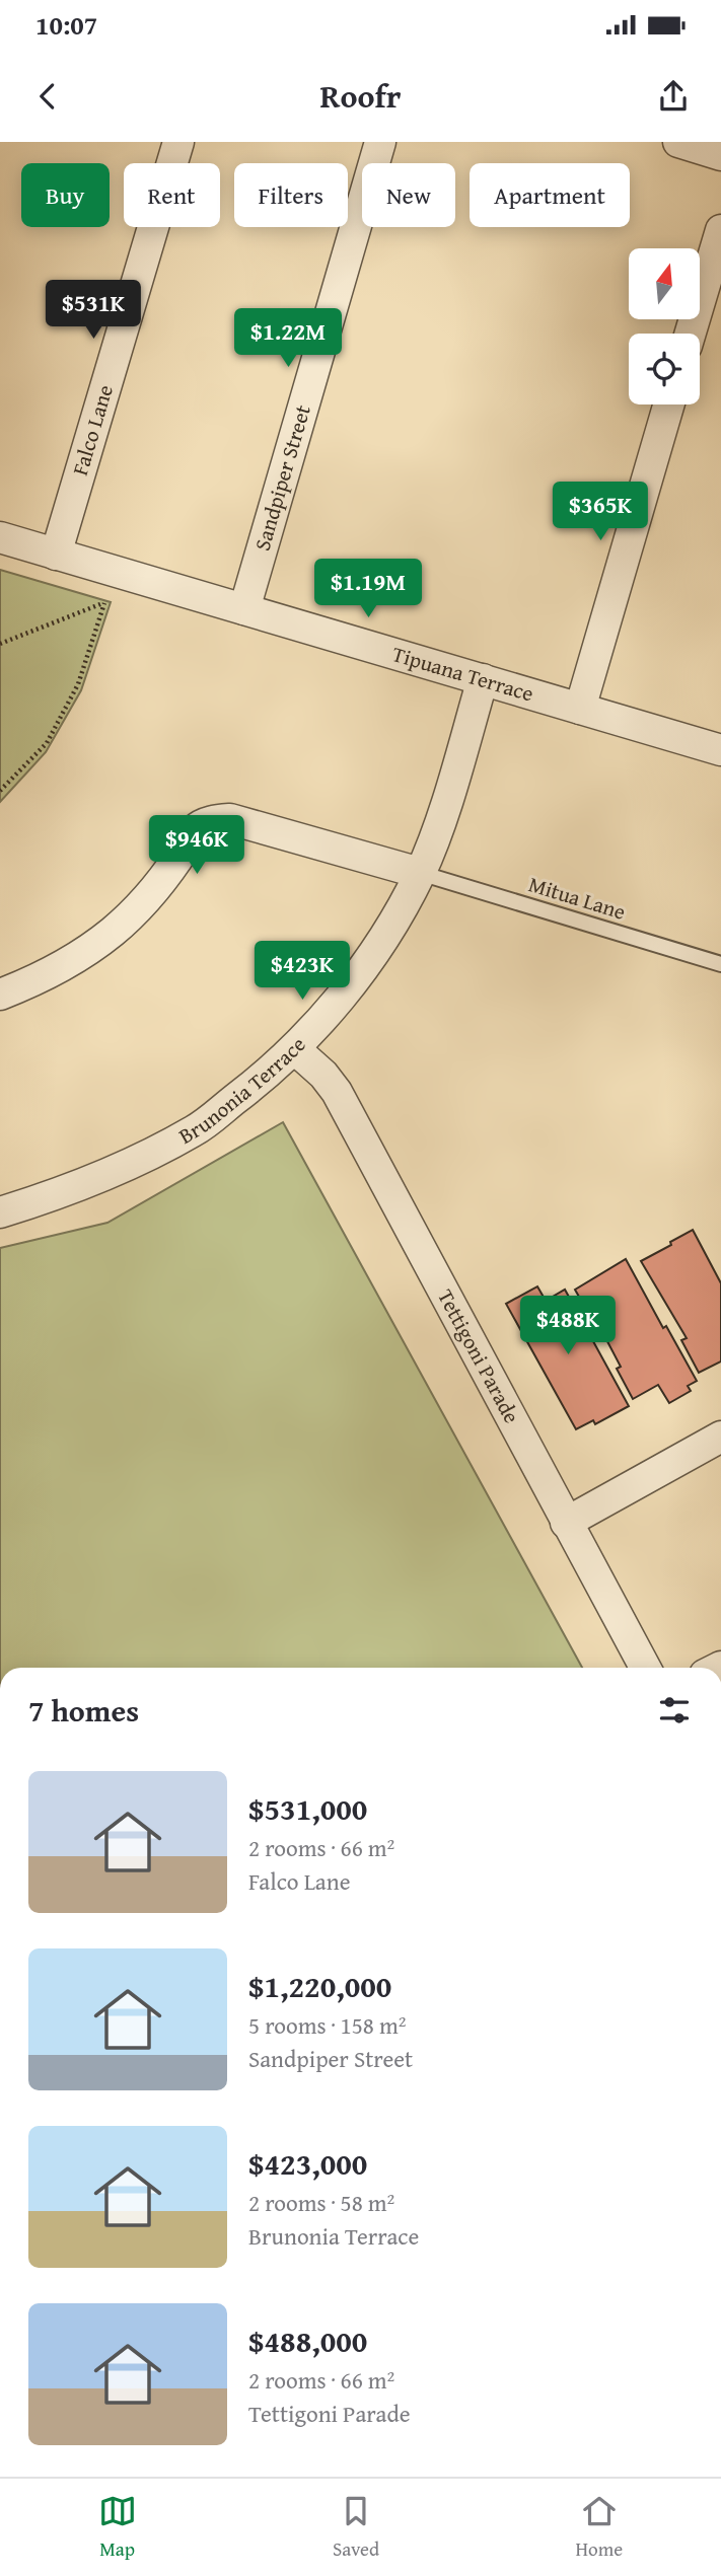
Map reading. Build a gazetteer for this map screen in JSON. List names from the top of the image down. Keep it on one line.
{"streets":{"street":["Falco Lane","Sandpiper Street","Tipuana Terrace","Brunonia Terrace","Tettigoni Parade"],"lane":["Mitua Lane"]},"crossings":[["Falco Lane","Tipuana Terrace"],["Sandpiper Street","Tipuana Terrace"],["Tipuana Terrace","Brunonia Terrace"],["Mitua Lane","Brunonia Terrace"],["Brunonia Terrace","Tettigoni Parade"]],"north":"top","page":{"status":"10:07","header":"Roofr","chip":["Buy","Rent","Filters","New","Apartment"],"price":["$531K","$1.22M","$365K","$1.19M","$946K","$423K","$488K"],"heading":"7 homes","list":[{"name":"$531,000","note":"2 rooms · 66 m² · Falco Lane"},{"name":"$1,220,000","note":"5 rooms · 158 m² · Sandpiper Street"},{"name":"$423,000","note":"2 rooms · 58 m² · Brunonia Terrace"},{"name":"$488,000","note":"2 rooms · 66 m² · Tettigoni Parade"}],"tabs":["Map","Saved","Home"]}}
